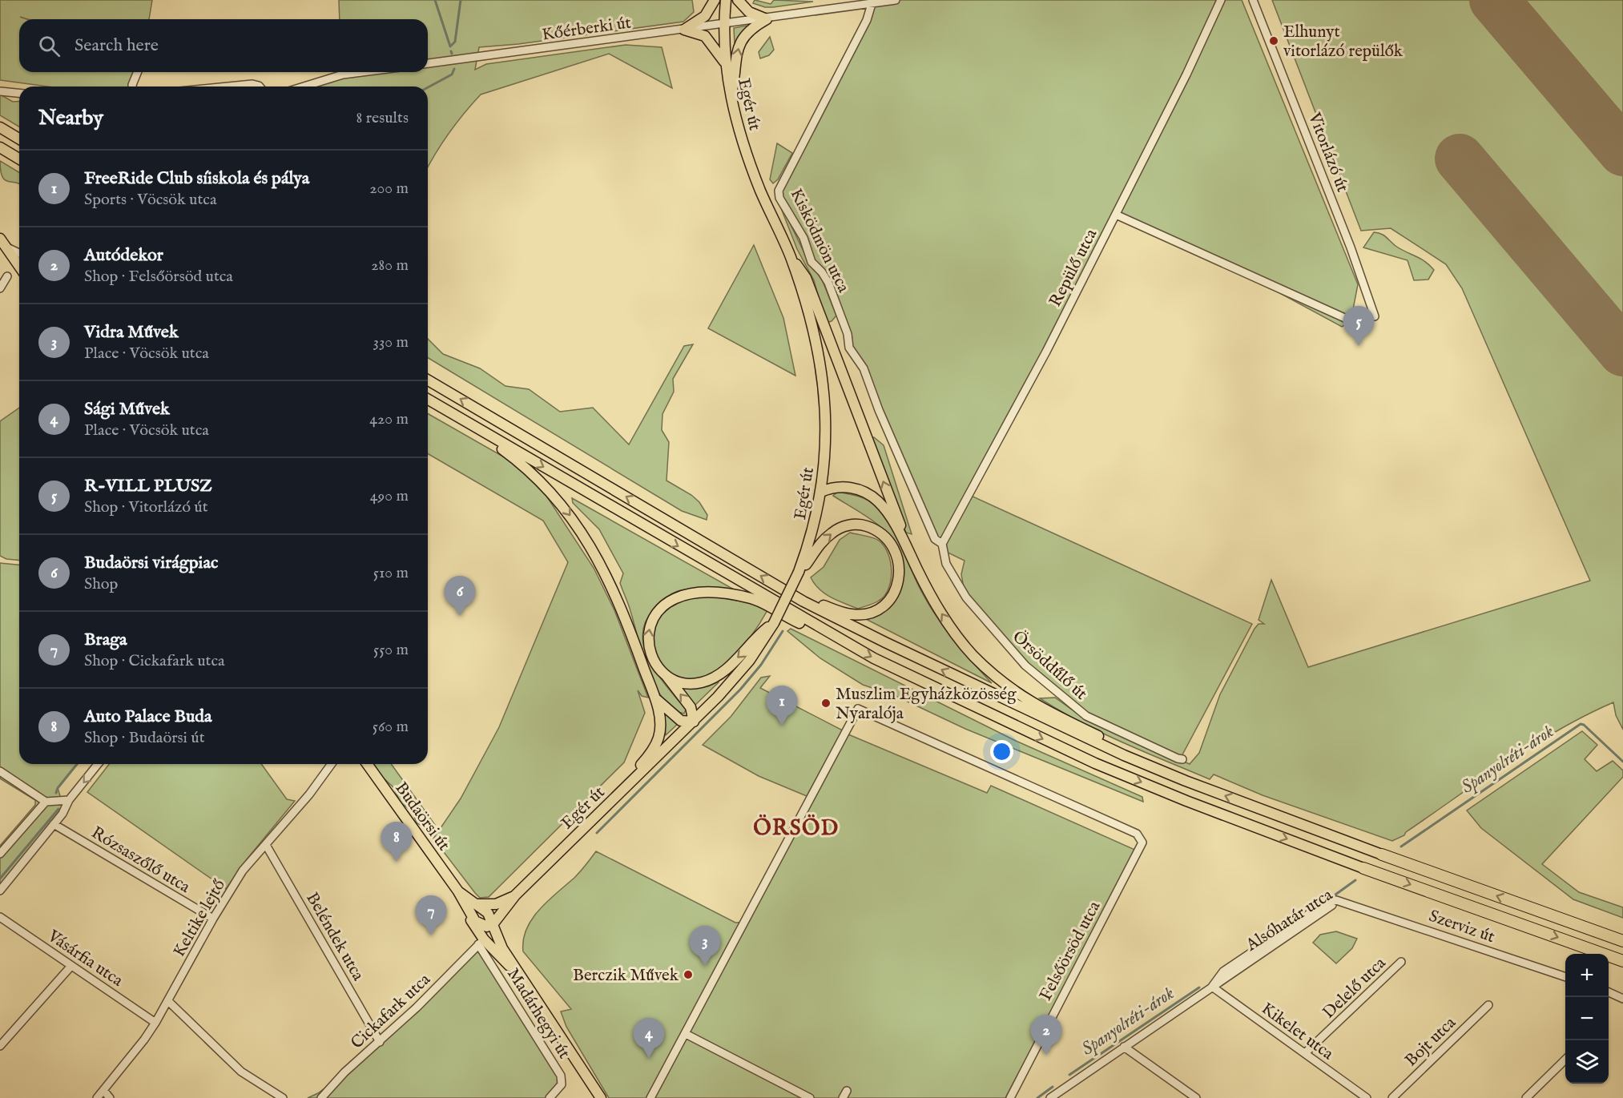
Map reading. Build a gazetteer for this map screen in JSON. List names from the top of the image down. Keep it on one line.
{"streets":{"main road":["Egér út","Budaörsi út"],"street":["Kőérberki út","Vitorlázó út","Kisködmön utca","Repülő utca","Örsöddűlő út","Rózsaszőlő utca","Keltike lejtő","Alsóhatár utca","Szerviz út","Beléndek utca","Felsőörsöd utca","Vásárfia utca","Delelő utca","Cickafark utca","Madárhegyi út","Kikelet utca","Bojt utca"]},"crossings":[["Kőérberki út","Egér út"],["Kőérberki út","Kisködmön utca"],["Egér út","Budaörsi út"],["Kisködmön utca","Repülő utca"],["Kisködmön utca","Örsöddűlő út"],["Repülő utca","Örsöddűlő út"],["Budaörsi út","Cickafark utca"],["Budaörsi út","Madárhegyi út"],["Rózsaszőlő utca","Keltike lejtő"],["Keltike lejtő","Beléndek utca"],["Keltike lejtő","Vásárfia utca"],["Alsóhatár utca","Szerviz út"],["Alsóhatár utca","Kikelet utca"],["Beléndek utca","Cickafark utca"],["Delelő utca","Kikelet utca"],["Cickafark utca","Madárhegyi út"]],"districts":["ÖRSÖD"],"water":["Spanyolréti-árok"],"places":["Elhunyt vitorlázó repülők","Muszlim Egyházközösség Nyaralója","Berczik Művek"],"page":{"search":"Search here","heading":["Nearby","8 results"],"list":[{"mark":"1","name":"FreeRide Club síiskola és pálya","note":"Sports · Vöcsök utca","value":"200 m"},{"mark":"2","name":"Autódekor","note":"Shop · Felsőörsöd utca","value":"280 m"},{"mark":"3","name":"Vidra Művek","note":"Place · Vöcsök utca","value":"330 m"},{"mark":"4","name":"Sági Művek","note":"Place · Vöcsök utca","value":"420 m"},{"mark":"5","name":"R-VILL PLUSZ","note":"Shop · Vitorlázó út","value":"490 m"},{"mark":"6","name":"Budaörsi virágpiac","note":"Shop","value":"510 m"},{"mark":"7","name":"Braga","note":"Shop · Cickafark utca","value":"550 m"},{"mark":"8","name":"Auto Palace Buda","note":"Shop · Budaörsi út","value":"560 m"}],"pins":["5","6","1","8","7","3","2","4"],"map_buttons":["+","−"]}}
